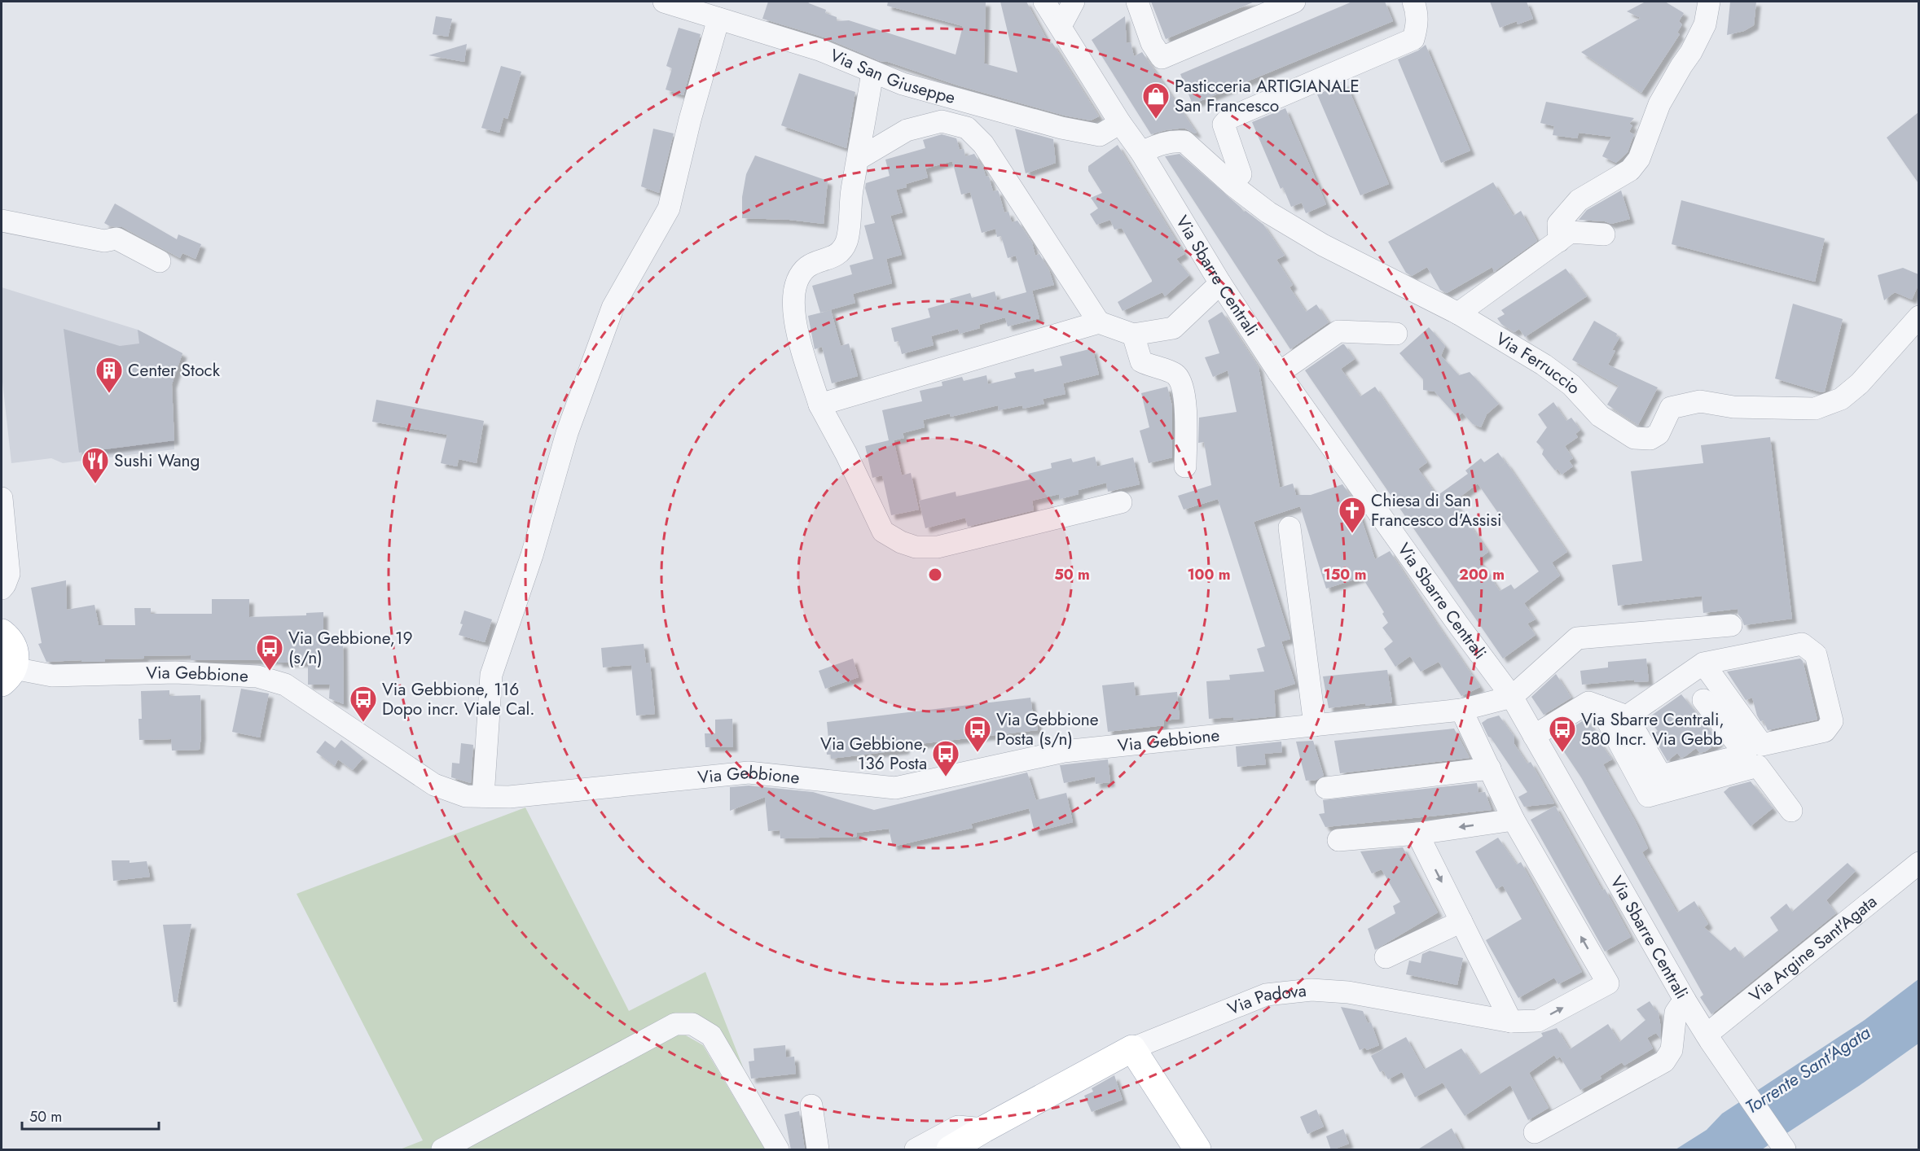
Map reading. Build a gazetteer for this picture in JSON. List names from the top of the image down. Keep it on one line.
{"streets":{"main road":["Via Padova"],"street":["Via San Giuseppe","Via Sbarre Centrali","Via Ferruccio","Via Gebbione","Via Argine Sant'Agata"]},"crossings":[["Via San Giuseppe","Via Sbarre Centrali"],["Via Sbarre Centrali","Via Ferruccio"],["Via Sbarre Centrali","Via Gebbione"],["Via Sbarre Centrali","Via Argine Sant'Agata"]],"water":["Torrente Sant'Agata"],"places":{"shop":["Pasticceria ARTIGIANALE San Francesco"],"building":["Center Stock"],"restaurant":["Sushi Wang"],"church":["Chiesa di San Francesco d'Assisi"],"bus stop":["Via Gebbione,19 (s/n)","Via Gebbione, 116 Dopo incr. Viale Cal.","Via Gebbione Posta (s/n)","Via Sbarre Centrali, 580 Incr. Via Gebb","Via Gebbione, 136 Posta"]},"scale_bar":"50 m","rings":["50 m","100 m","150 m","200 m"]}
